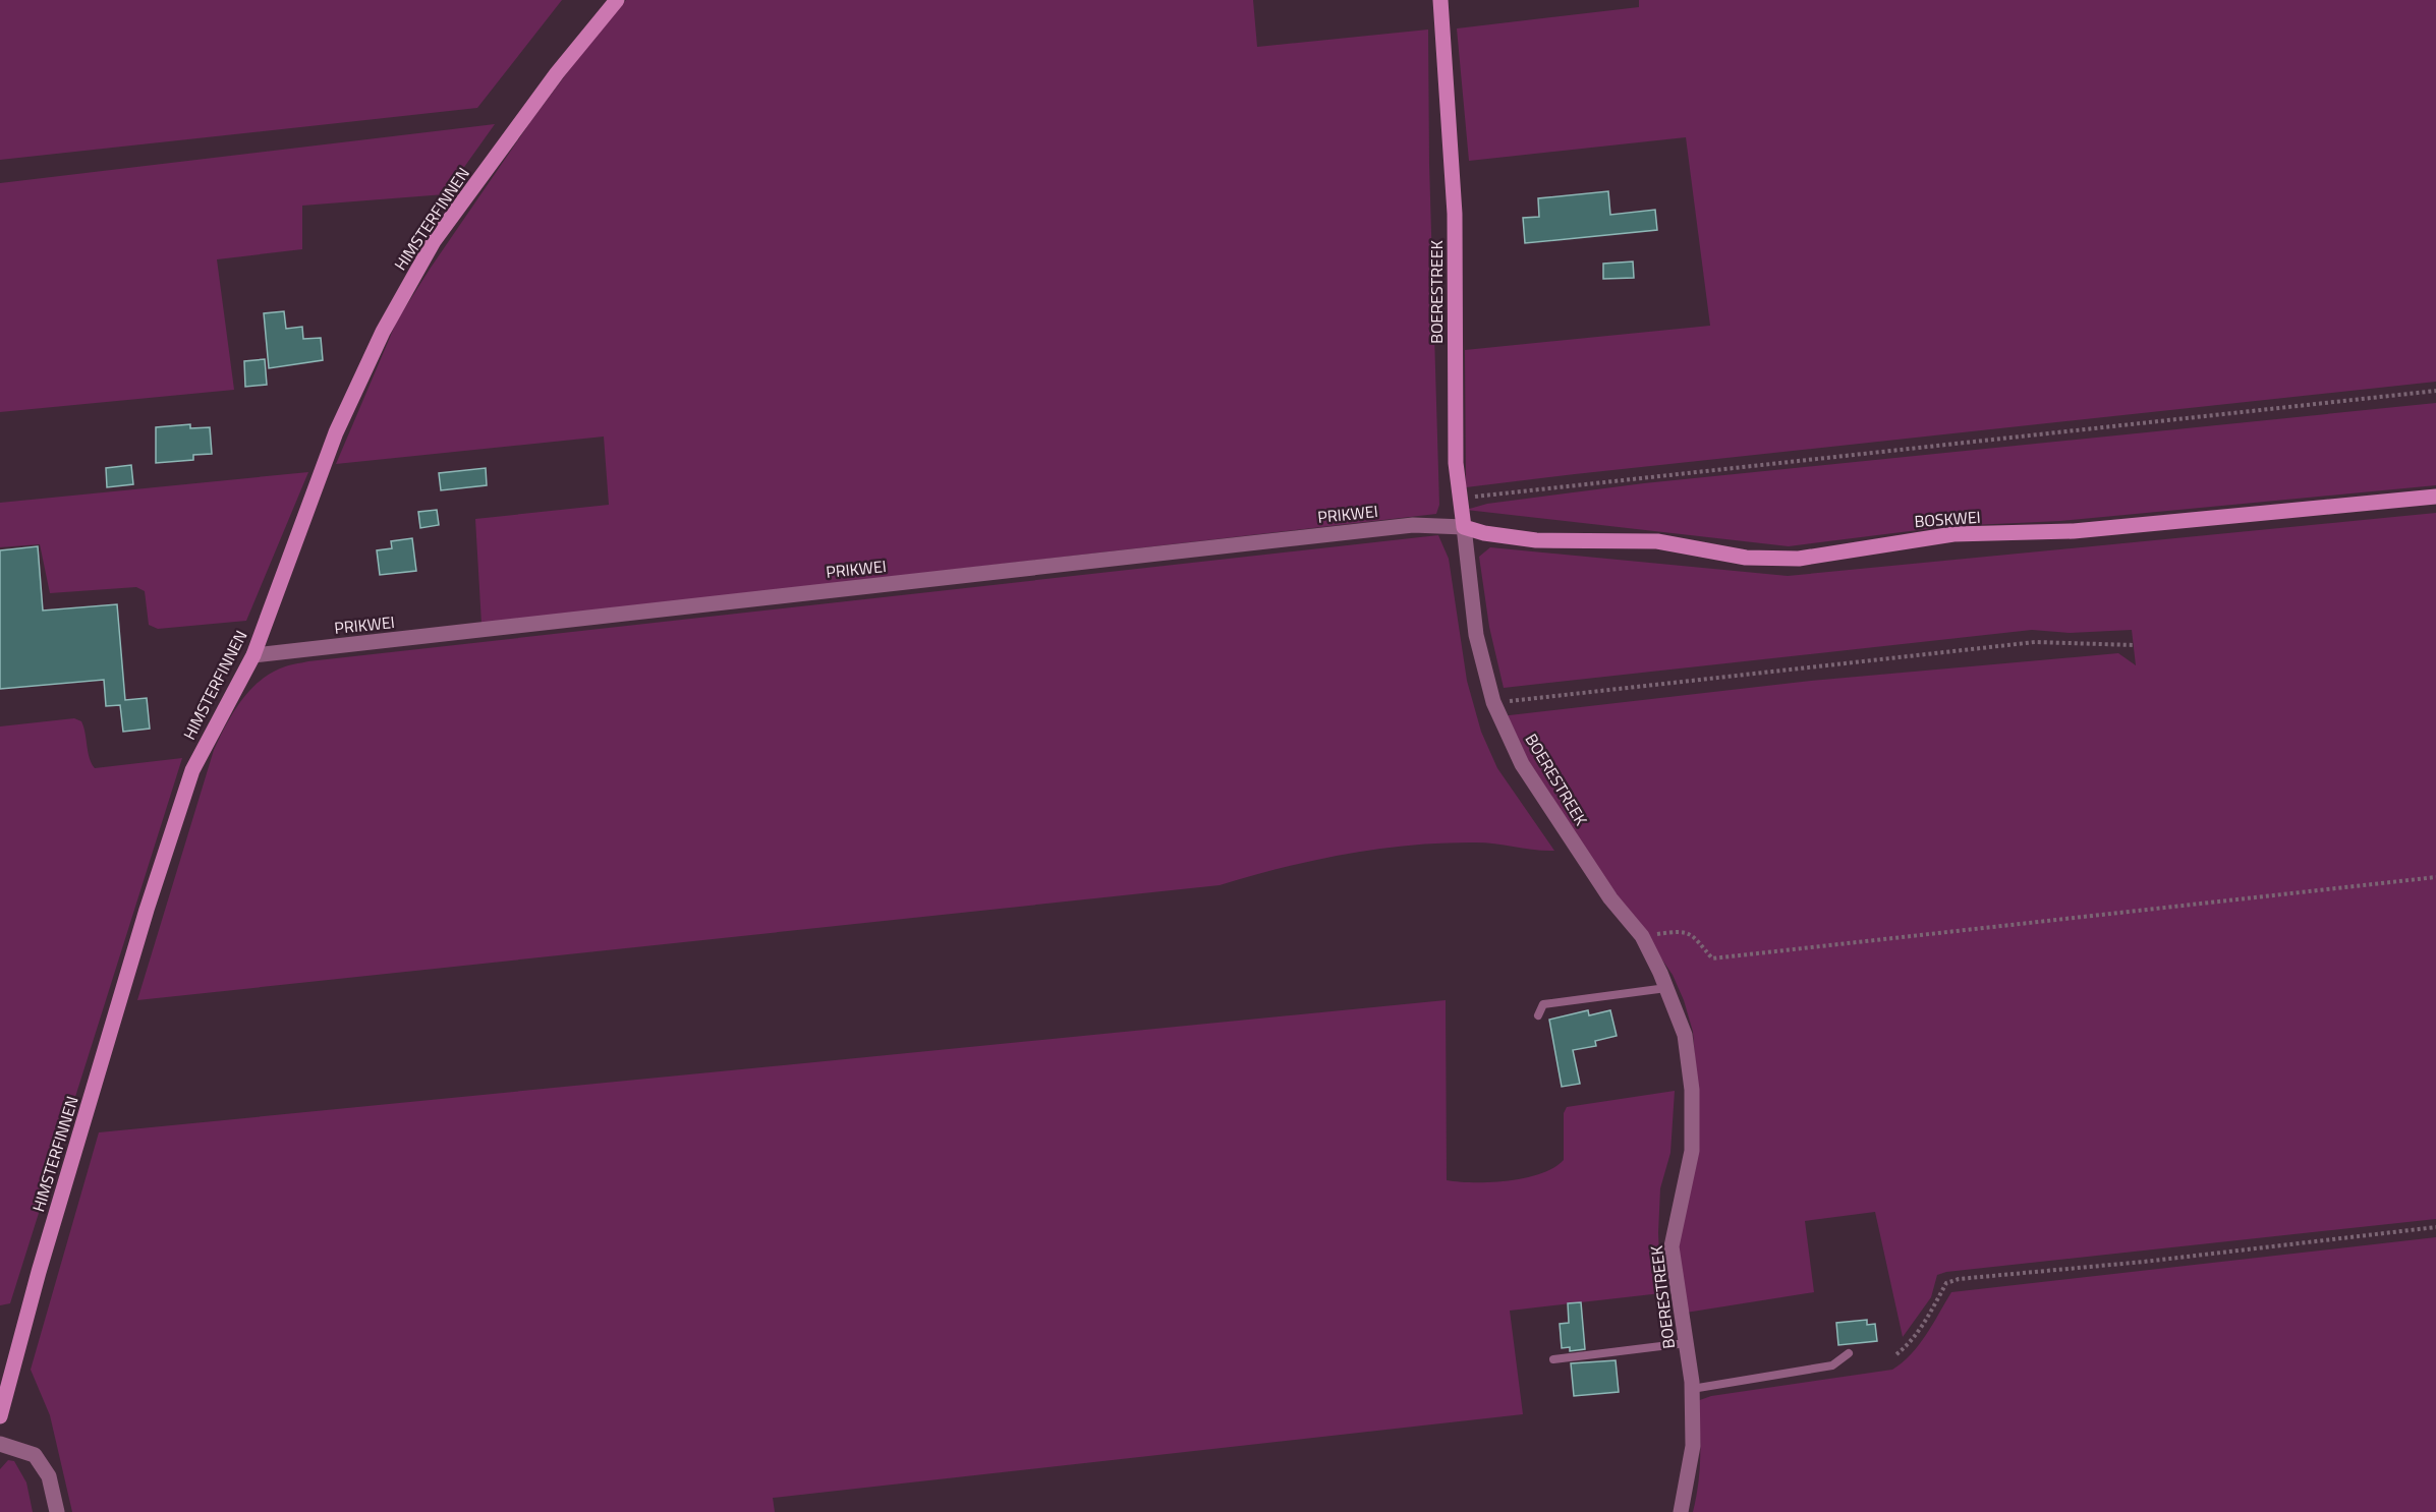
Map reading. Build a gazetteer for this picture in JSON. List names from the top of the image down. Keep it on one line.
{"streets":{"street":["HIMSTERFINNEN","BOERESTREEK","PRIKWEI","BOSKWEI"]},"crossings":[["HIMSTERFINNEN","PRIKWEI"],["BOERESTREEK","PRIKWEI"],["BOERESTREEK","BOSKWEI"],["PRIKWEI","BOSKWEI"]]}
